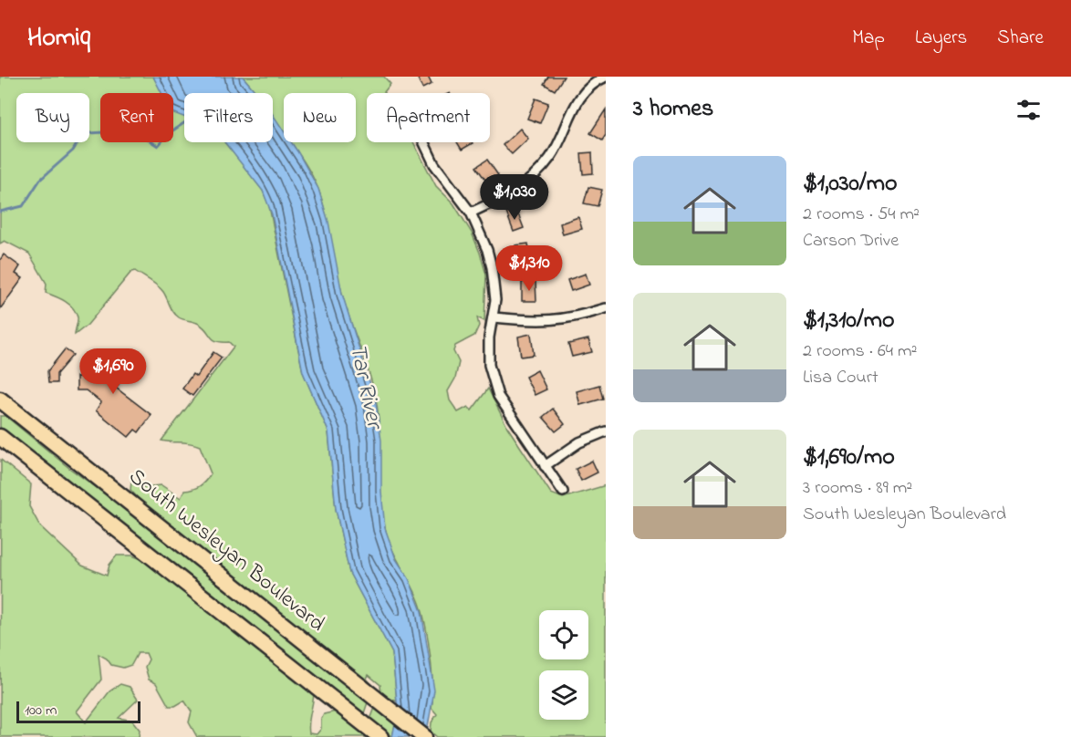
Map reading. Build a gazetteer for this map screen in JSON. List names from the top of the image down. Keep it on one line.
{"streets":{"highway":["South Wesleyan Boulevard"]},"water":["Tar River"],"scale_bar":"100 m","page":{"header":"Homiq","nav":["Map","Layers","Share"],"heading":"3 homes","chip":["Buy","Rent","Filters","New","Apartment"],"list":[{"name":"$1,030/mo","note":"2 rooms · 54 m² · Carson Drive"},{"name":"$1,310/mo","note":"2 rooms · 64 m² · Lisa Court"},{"name":"$1,690/mo","note":"3 rooms · 89 m² · South Wesleyan Boulevard"}],"price":["$1,030","$1,310","$1,690"],"scale":"100 m"}}
